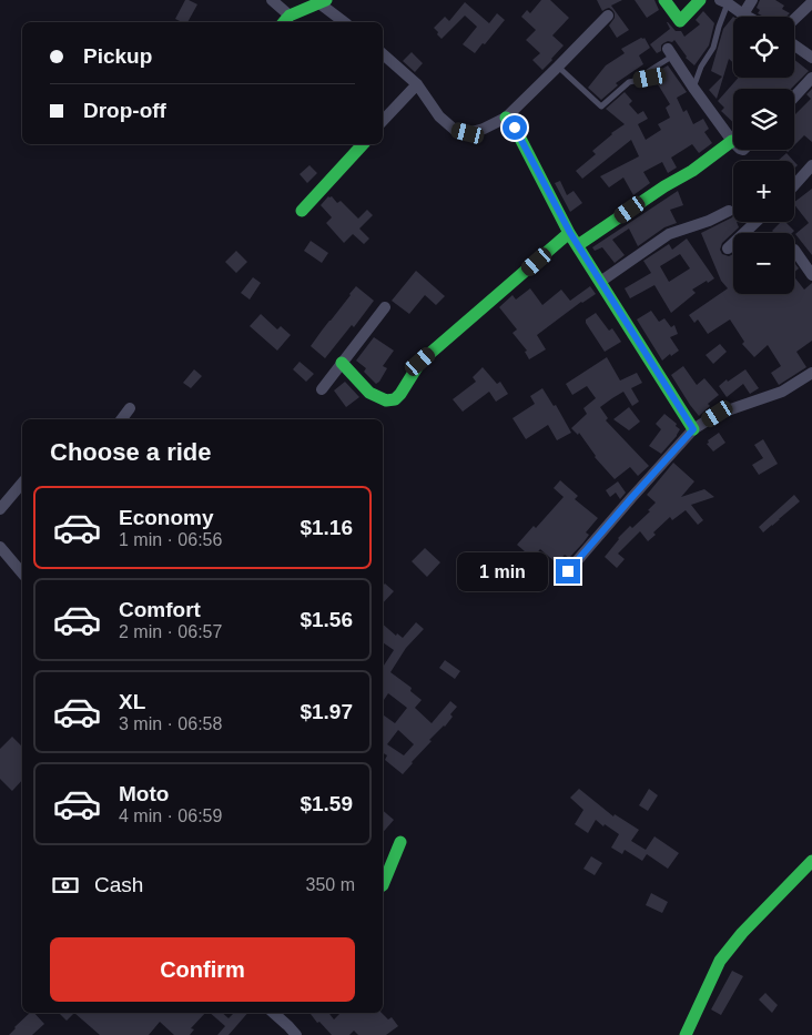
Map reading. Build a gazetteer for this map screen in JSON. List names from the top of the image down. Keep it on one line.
{"page":{"map_buttons":["+","−"],"banner":["Pickup","Drop-off"],"heading":"Choose a ride","list":[{"name":"Economy","note":"1 min · 06:56","value":"$1.16"},{"name":"Comfort","note":"2 min · 06:57","value":"$1.56"},{"name":"XL","note":"3 min · 06:58","value":"$1.97"},{"name":"Moto","note":"4 min · 06:59","value":"$1.59"}],"bubble":"1 min","pay":["Cash","350 m"],"buttons":"Confirm"}}
